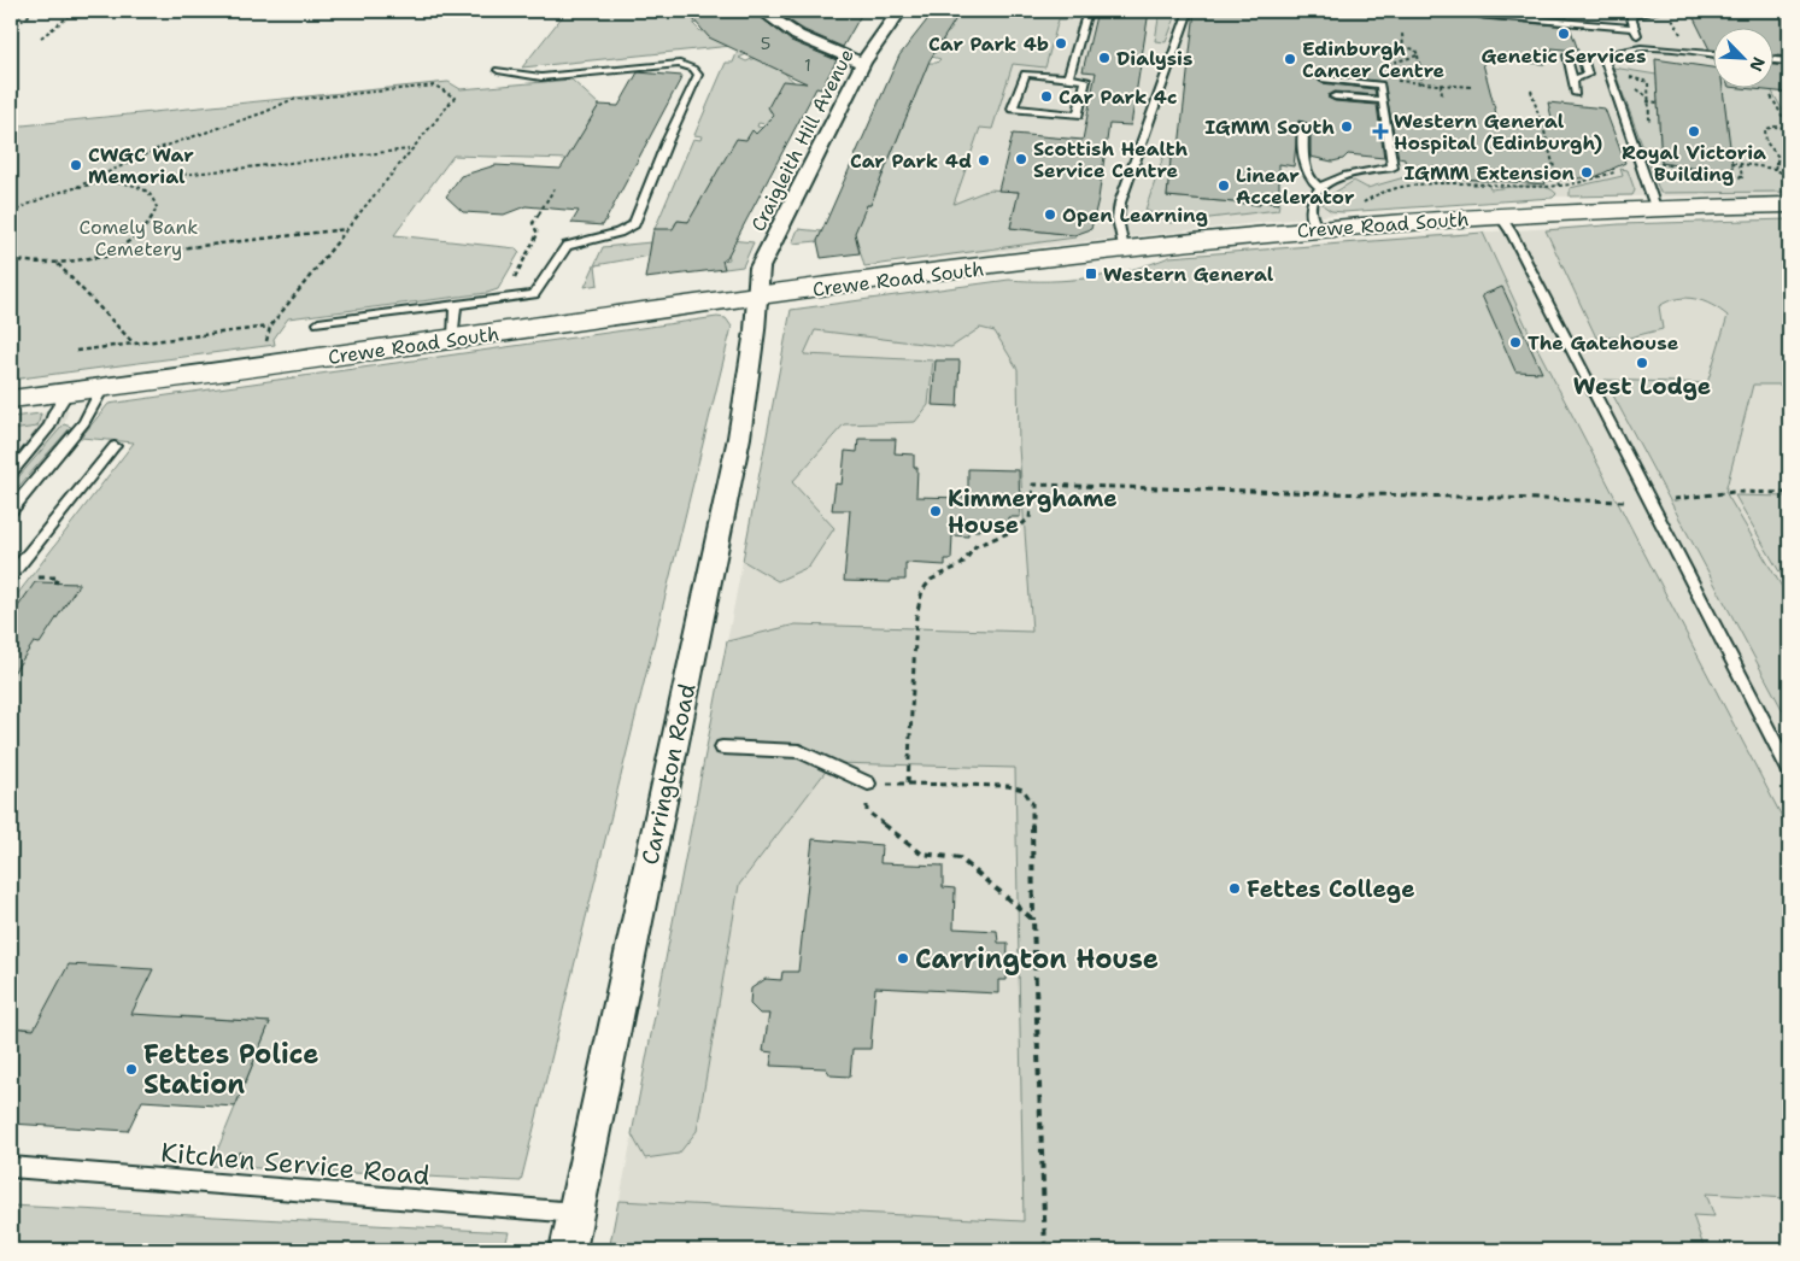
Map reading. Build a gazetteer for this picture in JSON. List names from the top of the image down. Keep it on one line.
{"streets":{"street":["Craigleith Hill Avenue","Crewe Road South","Carrington Road"],"lane":["Kitchen Service Road"]},"crossings":[["Craigleith Hill Avenue","Crewe Road South"],["Craigleith Hill Avenue","Carrington Road"],["Crewe Road South","Carrington Road"],["Carrington Road","Kitchen Service Road"]],"parks":["Comely Bank Cemetery"],"places":{"other":["Genetic Services","Car Park 4b","Dialysis","Edinburgh Cancer Centre","Car Park 4c","IGMM South","Royal Victoria Building","Scottish Health Service Centre","Car Park 4d","CWGC War Memorial","IGMM Extension","Linear Accelerator","Open Learning","The Gatehouse","West Lodge","Kimmerghame House","Fettes College","Carrington House","Fettes Police Station"],"health":["Western General Hospital (Edinburgh)"],"transit":["Western General"]},"house_numbers":["5","1"],"north":"bottom right"}
